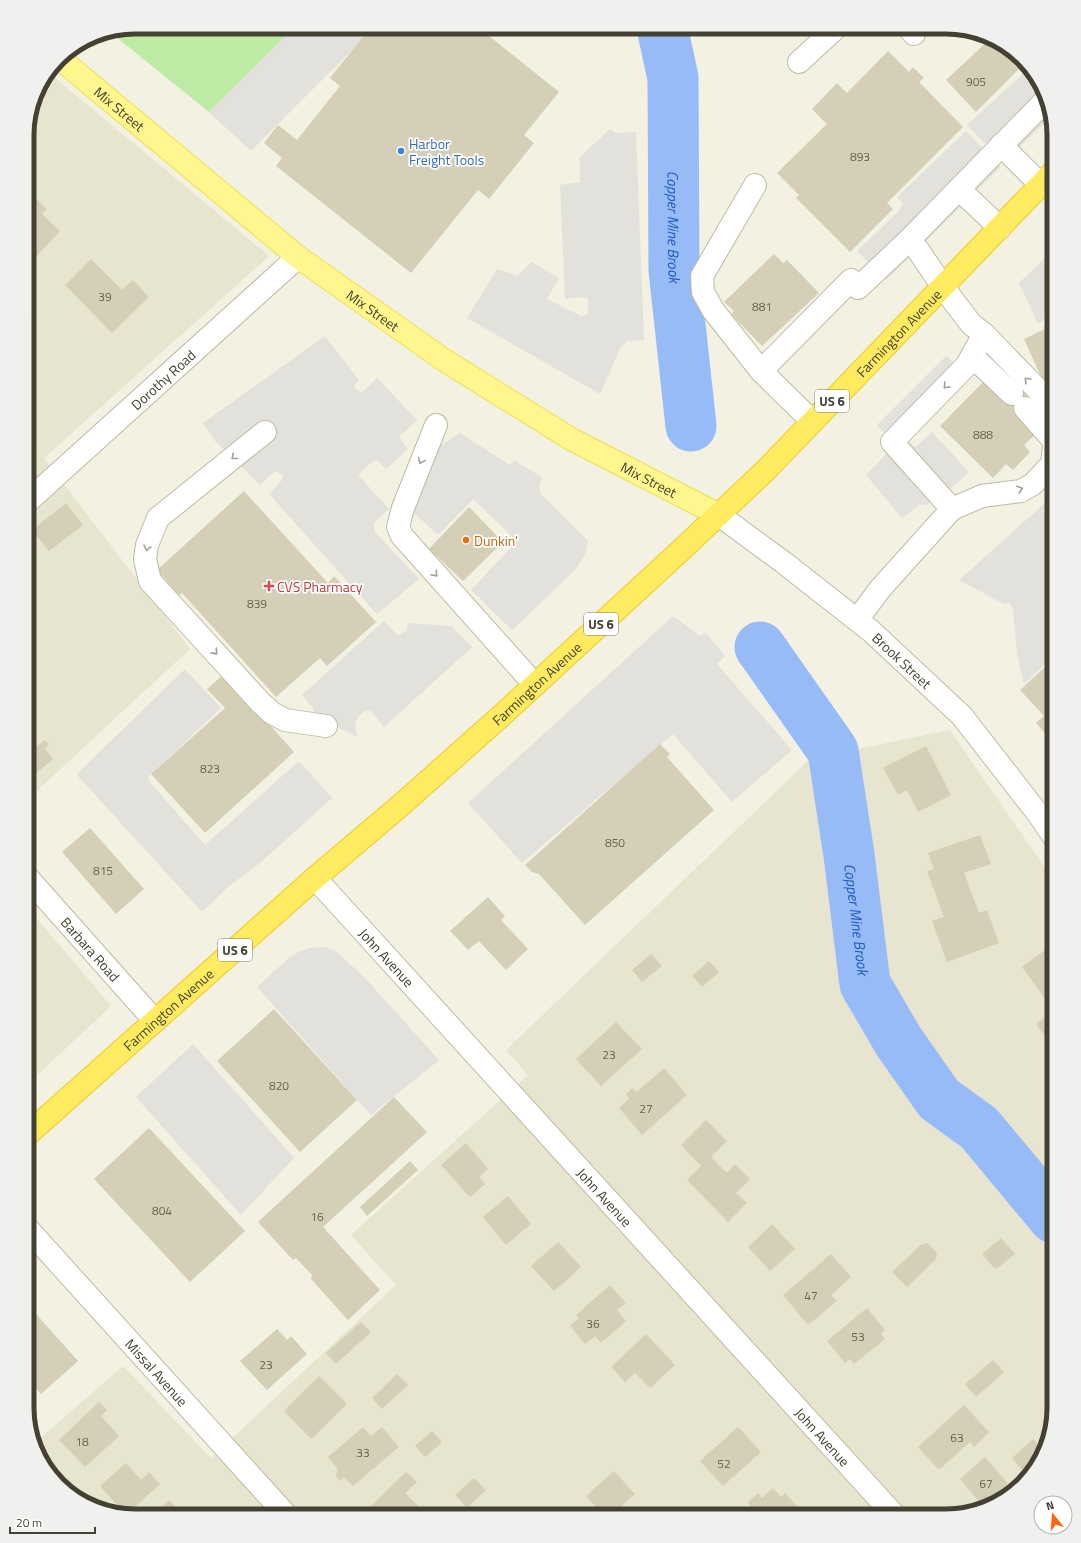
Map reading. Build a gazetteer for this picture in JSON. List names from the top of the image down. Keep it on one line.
{"streets":{"highway":["Farmington Avenue","US 6"],"main road":["Mix Street"],"street":["Dorothy Road","Brook Street","Barbara Road","John Avenue","Missal Avenue"]},"crossings":[["Mix Street","Farmington Avenue"],["Mix Street","Dorothy Road"],["Mix Street","Brook Street"],["Farmington Avenue","Brook Street"],["Farmington Avenue","Barbara Road"],["Farmington Avenue","John Avenue"]],"water":["Copper Mine Brook"],"places":{"other":["Harbor Freight Tools","Dunkin'"],"health":["CVS Pharmacy"]},"house_numbers":["905","893","39","881","888","839","823","850","815","23","820","27","804","16","47","36","53","23","63","18","33","52","67"],"scale_bar":"20 m","north":"top"}
